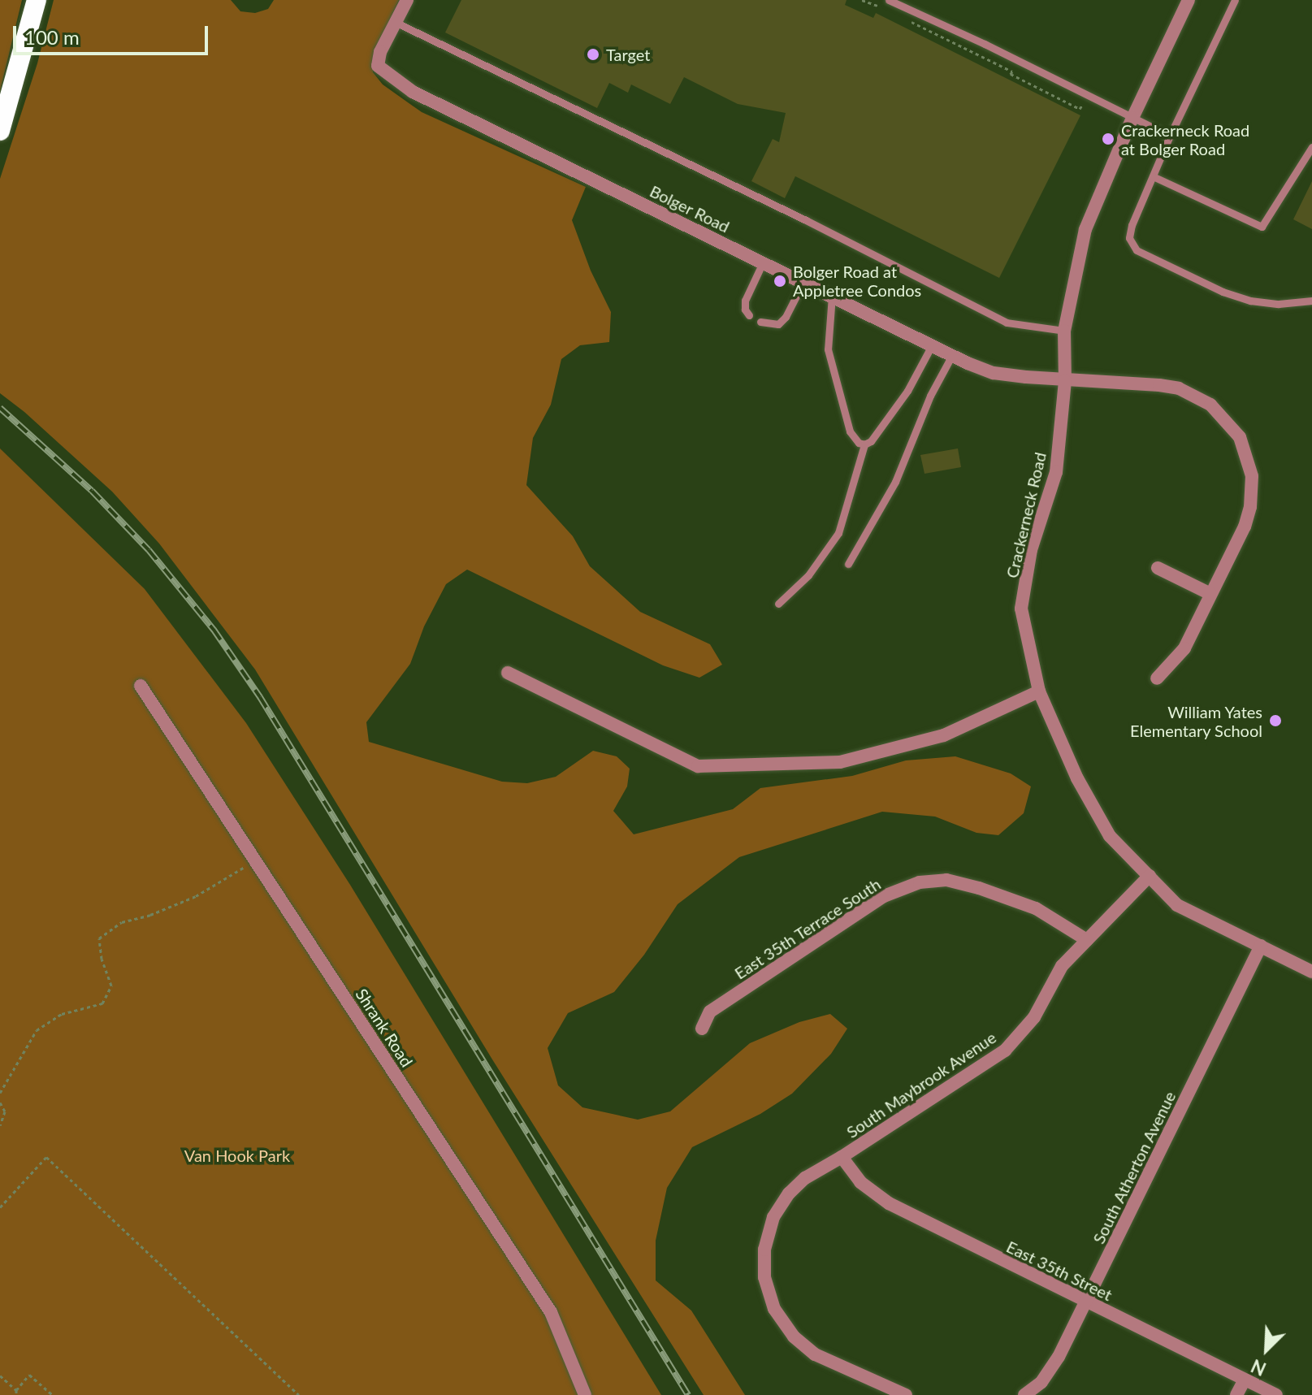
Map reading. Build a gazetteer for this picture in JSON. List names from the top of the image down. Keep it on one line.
{"streets":{"street":["Bolger Road","Crackerneck Road","East 35th Terrace South","Shrank Road","South Maybrook Avenue","South Atherton Avenue","East 35th Street"]},"crossings":[["Bolger Road","Crackerneck Road"],["Crackerneck Road","South Maybrook Avenue"],["Crackerneck Road","South Atherton Avenue"],["East 35th Terrace South","South Maybrook Avenue"],["South Maybrook Avenue","East 35th Street"],["South Atherton Avenue","East 35th Street"]],"parks":["Van Hook Park"],"places":["Target","Crackerneck Road at Bolger Road","Bolger Road at Appletree Condos","William Yates Elementary School"],"scale_bar":"100 m","north":"bottom left"}
